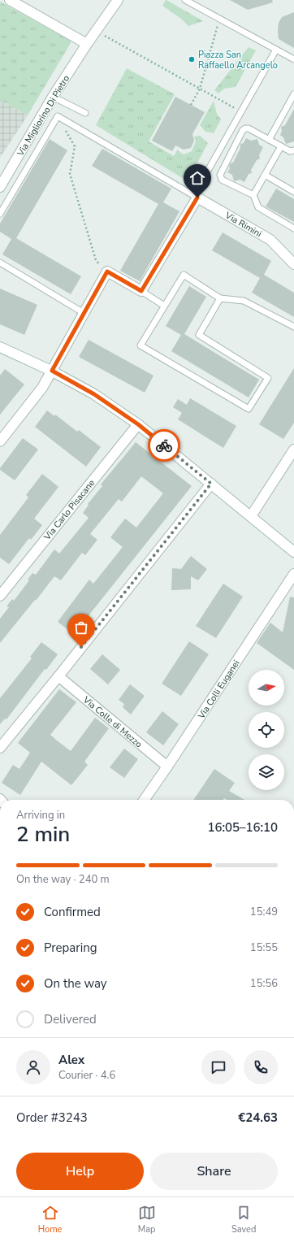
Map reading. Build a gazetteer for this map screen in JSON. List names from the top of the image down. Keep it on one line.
{"streets":{"street":["Via Migliorino Di Pietro","Via Rimini","Via Carlo Pisacane","Via Colli Euganei","Via Colle di Mezzo"]},"crossings":[["Via Colli Euganei","Via Colle di Mezzo"]],"places":["Piazza San Raffaello Arcangelo"],"north":"right","page":{"heading":["2 min","Arriving in","16:05–16:10"],"panel":["Alex","Courier · 4.6","Order #3243","€24.63"],"bar":"On the way · 240 m","list":[["Confirmed","15:49"],["Preparing","15:55"],["On the way","15:56"],"Delivered"],"buttons":["Help","Share"],"tabs":["Home","Map","Saved"]}}
